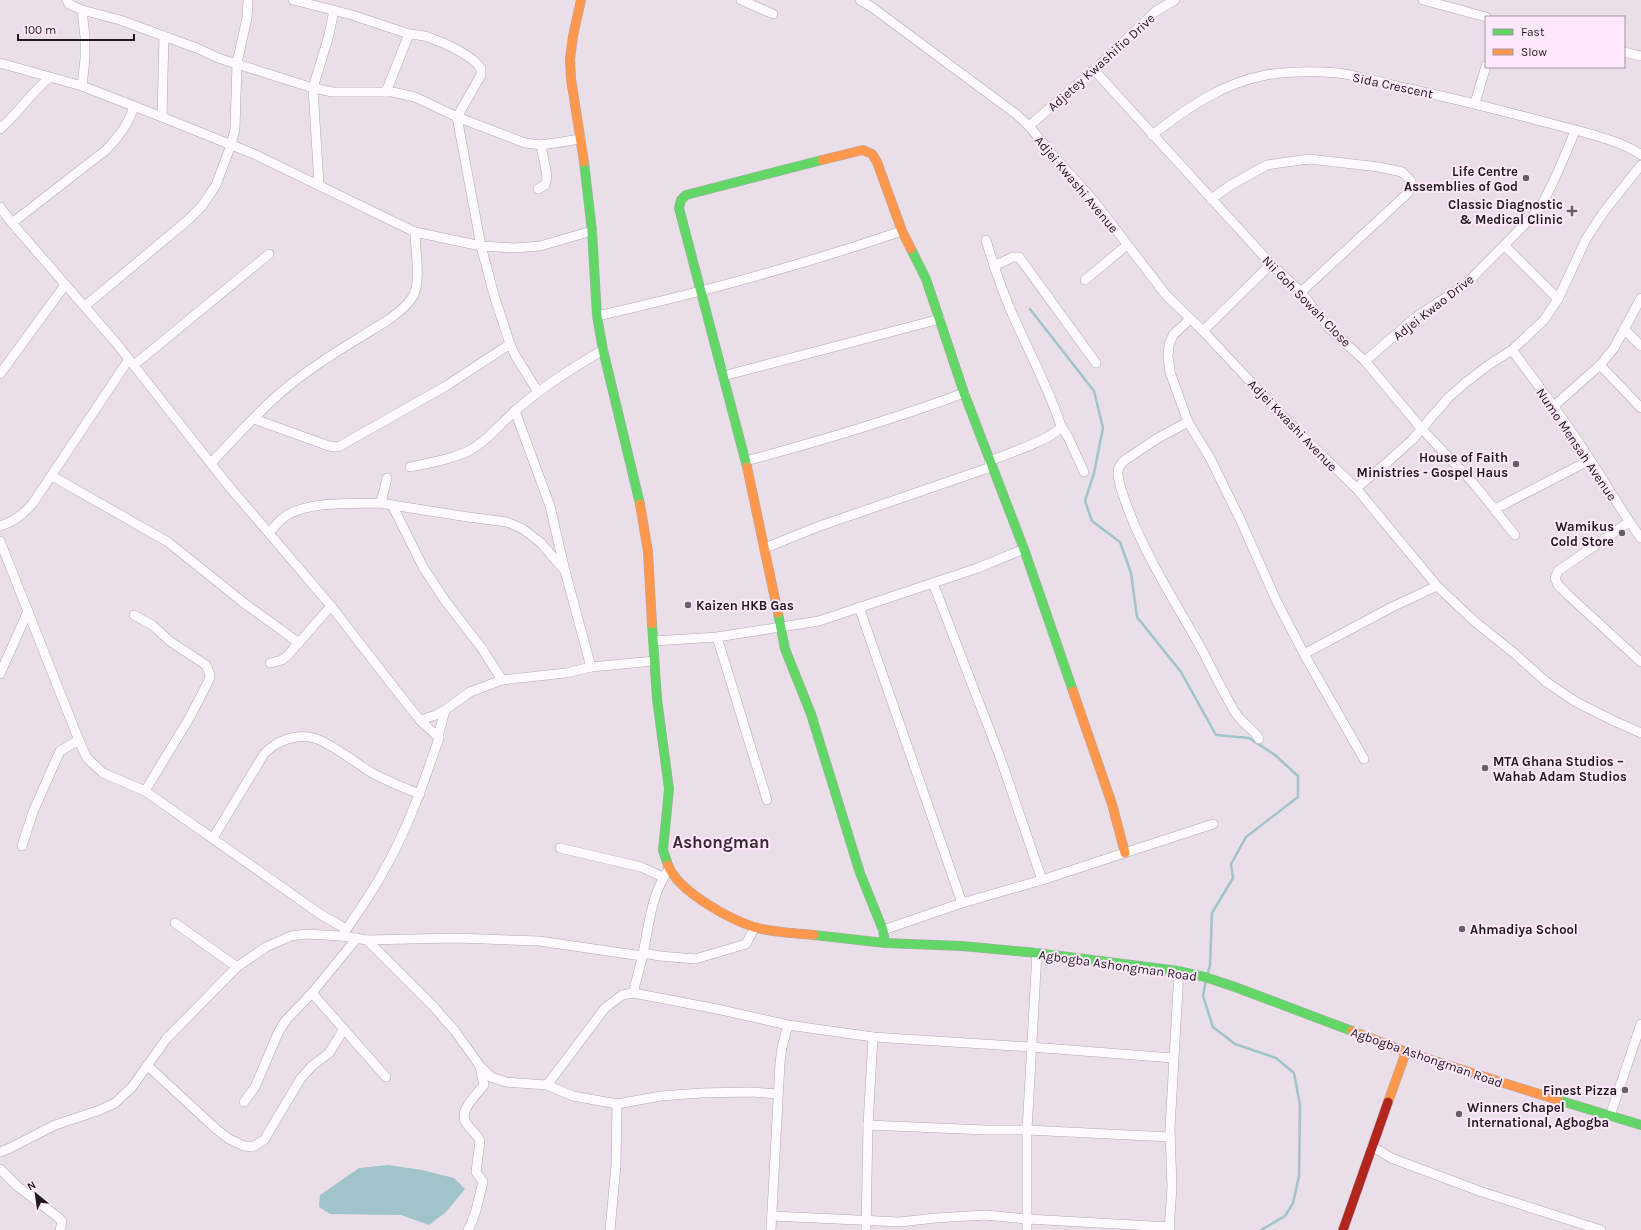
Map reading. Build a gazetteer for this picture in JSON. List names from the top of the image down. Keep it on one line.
{"streets":{"street":["Adjetey Kwashifio Drive","Sida Crescent","Adjei Kwashi Avenue","Nii Goh Sowah Close","Adjei Kwao Drive","Numo Mensah Avenue","Agbogba Ashongman Road"]},"crossings":[["Adjetey Kwashifio Drive","Adjei Kwashi Avenue"],["Adjetey Kwashifio Drive","Nii Goh Sowah Close"],["Sida Crescent","Nii Goh Sowah Close"],["Sida Crescent","Adjei Kwao Drive"],["Nii Goh Sowah Close","Adjei Kwao Drive"]],"districts":["Ashongman"],"places":{"other":["Life Centre Assemblies of God","House of Faith Ministries - Gospel Haus","Wamikus Cold Store","Kaizen HKB Gas","MTA Ghana Studios – Wahab Adam Studios","Ahmadiya School","Finest Pizza","Winners Chapel International, Agbogba"],"health":["Classic Diagnostic & Medical Clinic"]},"legend":["Fast","Slow"],"scale_bar":"100 m","north":"top left"}
